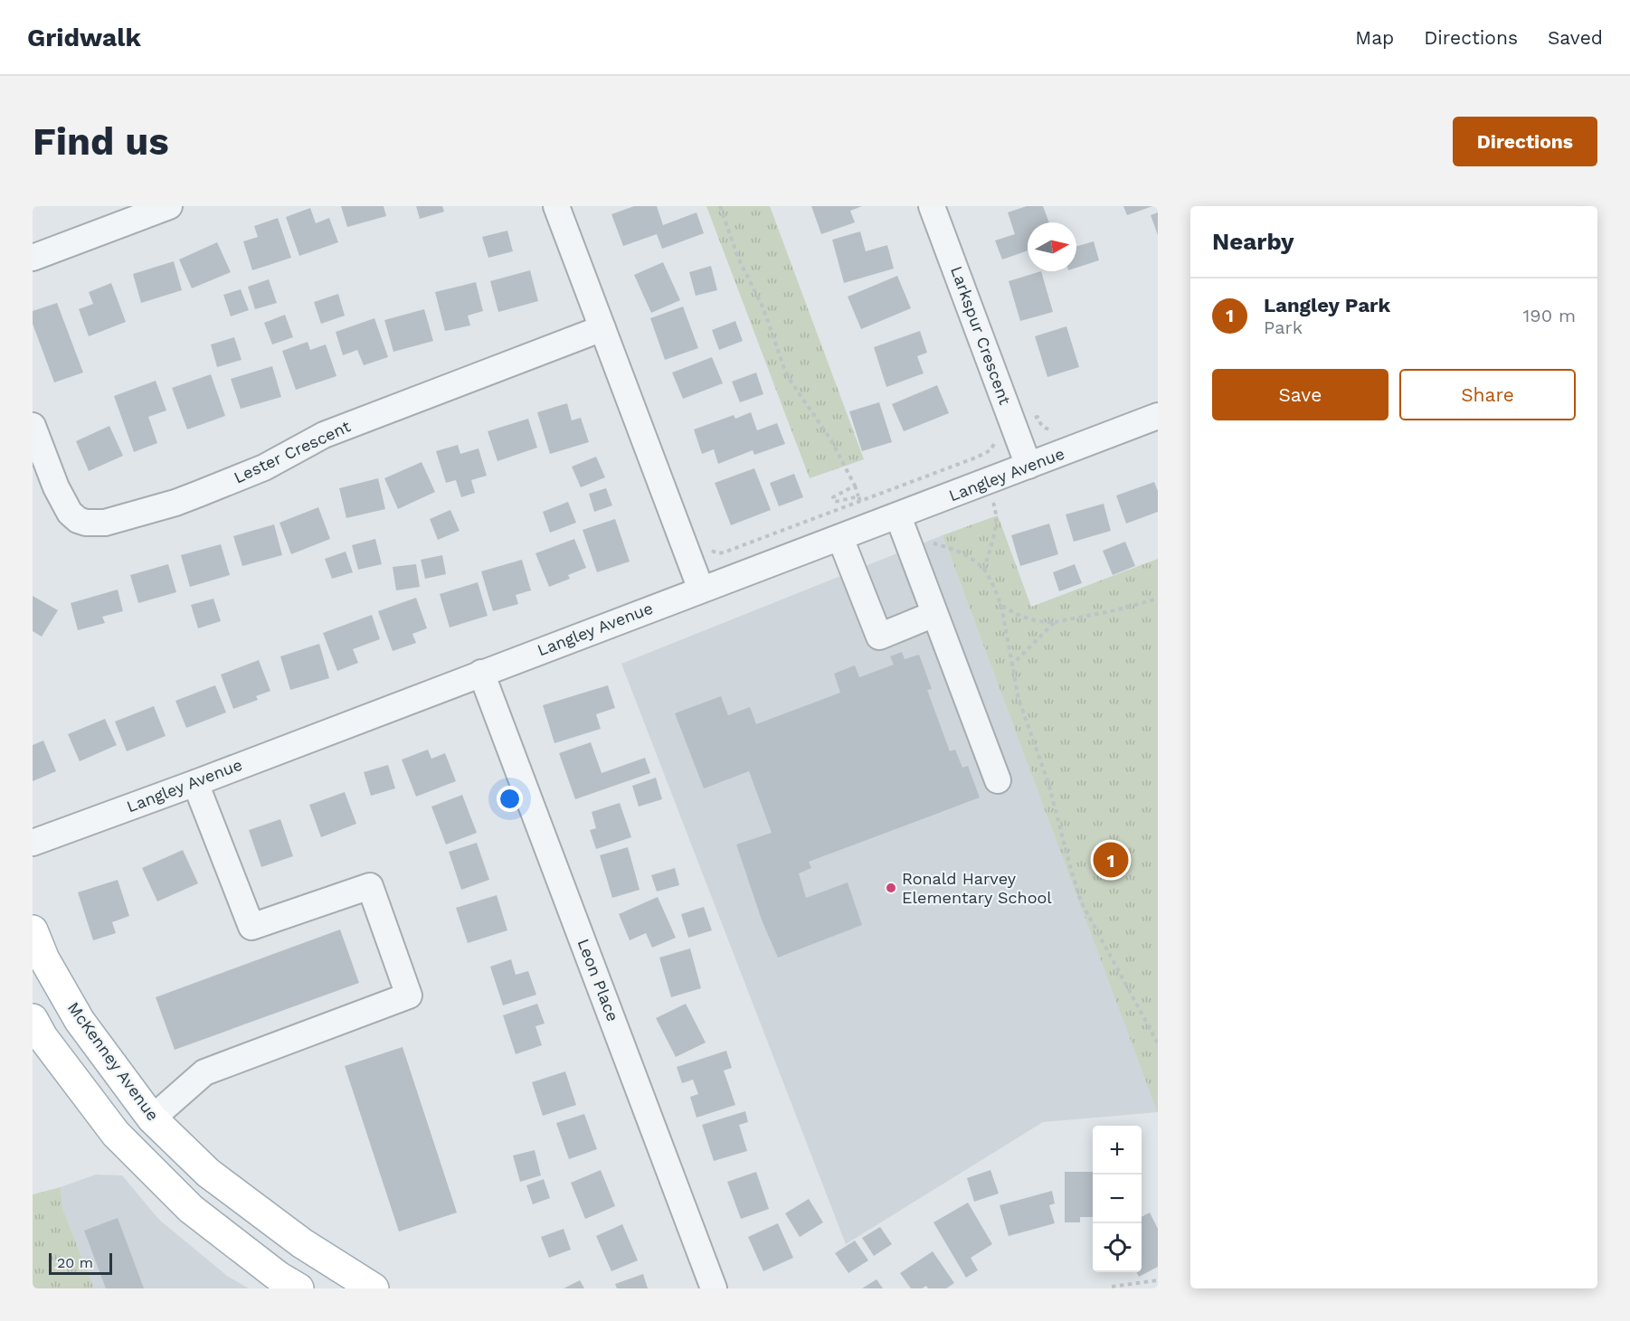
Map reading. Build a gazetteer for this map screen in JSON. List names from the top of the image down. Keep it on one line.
{"streets":{"main road":["McKenney Avenue"],"street":["Larkspur Crescent","Lester Crescent","Langley Avenue","Leon Place"]},"crossings":[["Larkspur Crescent","Langley Avenue"],["Langley Avenue","Leon Place"]],"places":["Ronald Harvey Elementary School"],"scale_bar":"20 m","north":"right","page":{"header":"Gridwalk","nav":["Map","Directions","Saved"],"buttons":["Directions",["Save","Share"]],"title":"Find us","heading":"Nearby","list":[{"mark":"1","name":"Langley Park","note":"Park","value":"190 m"}],"pins":"1","map_buttons":["+","−"],"scale":"20 m"}}
